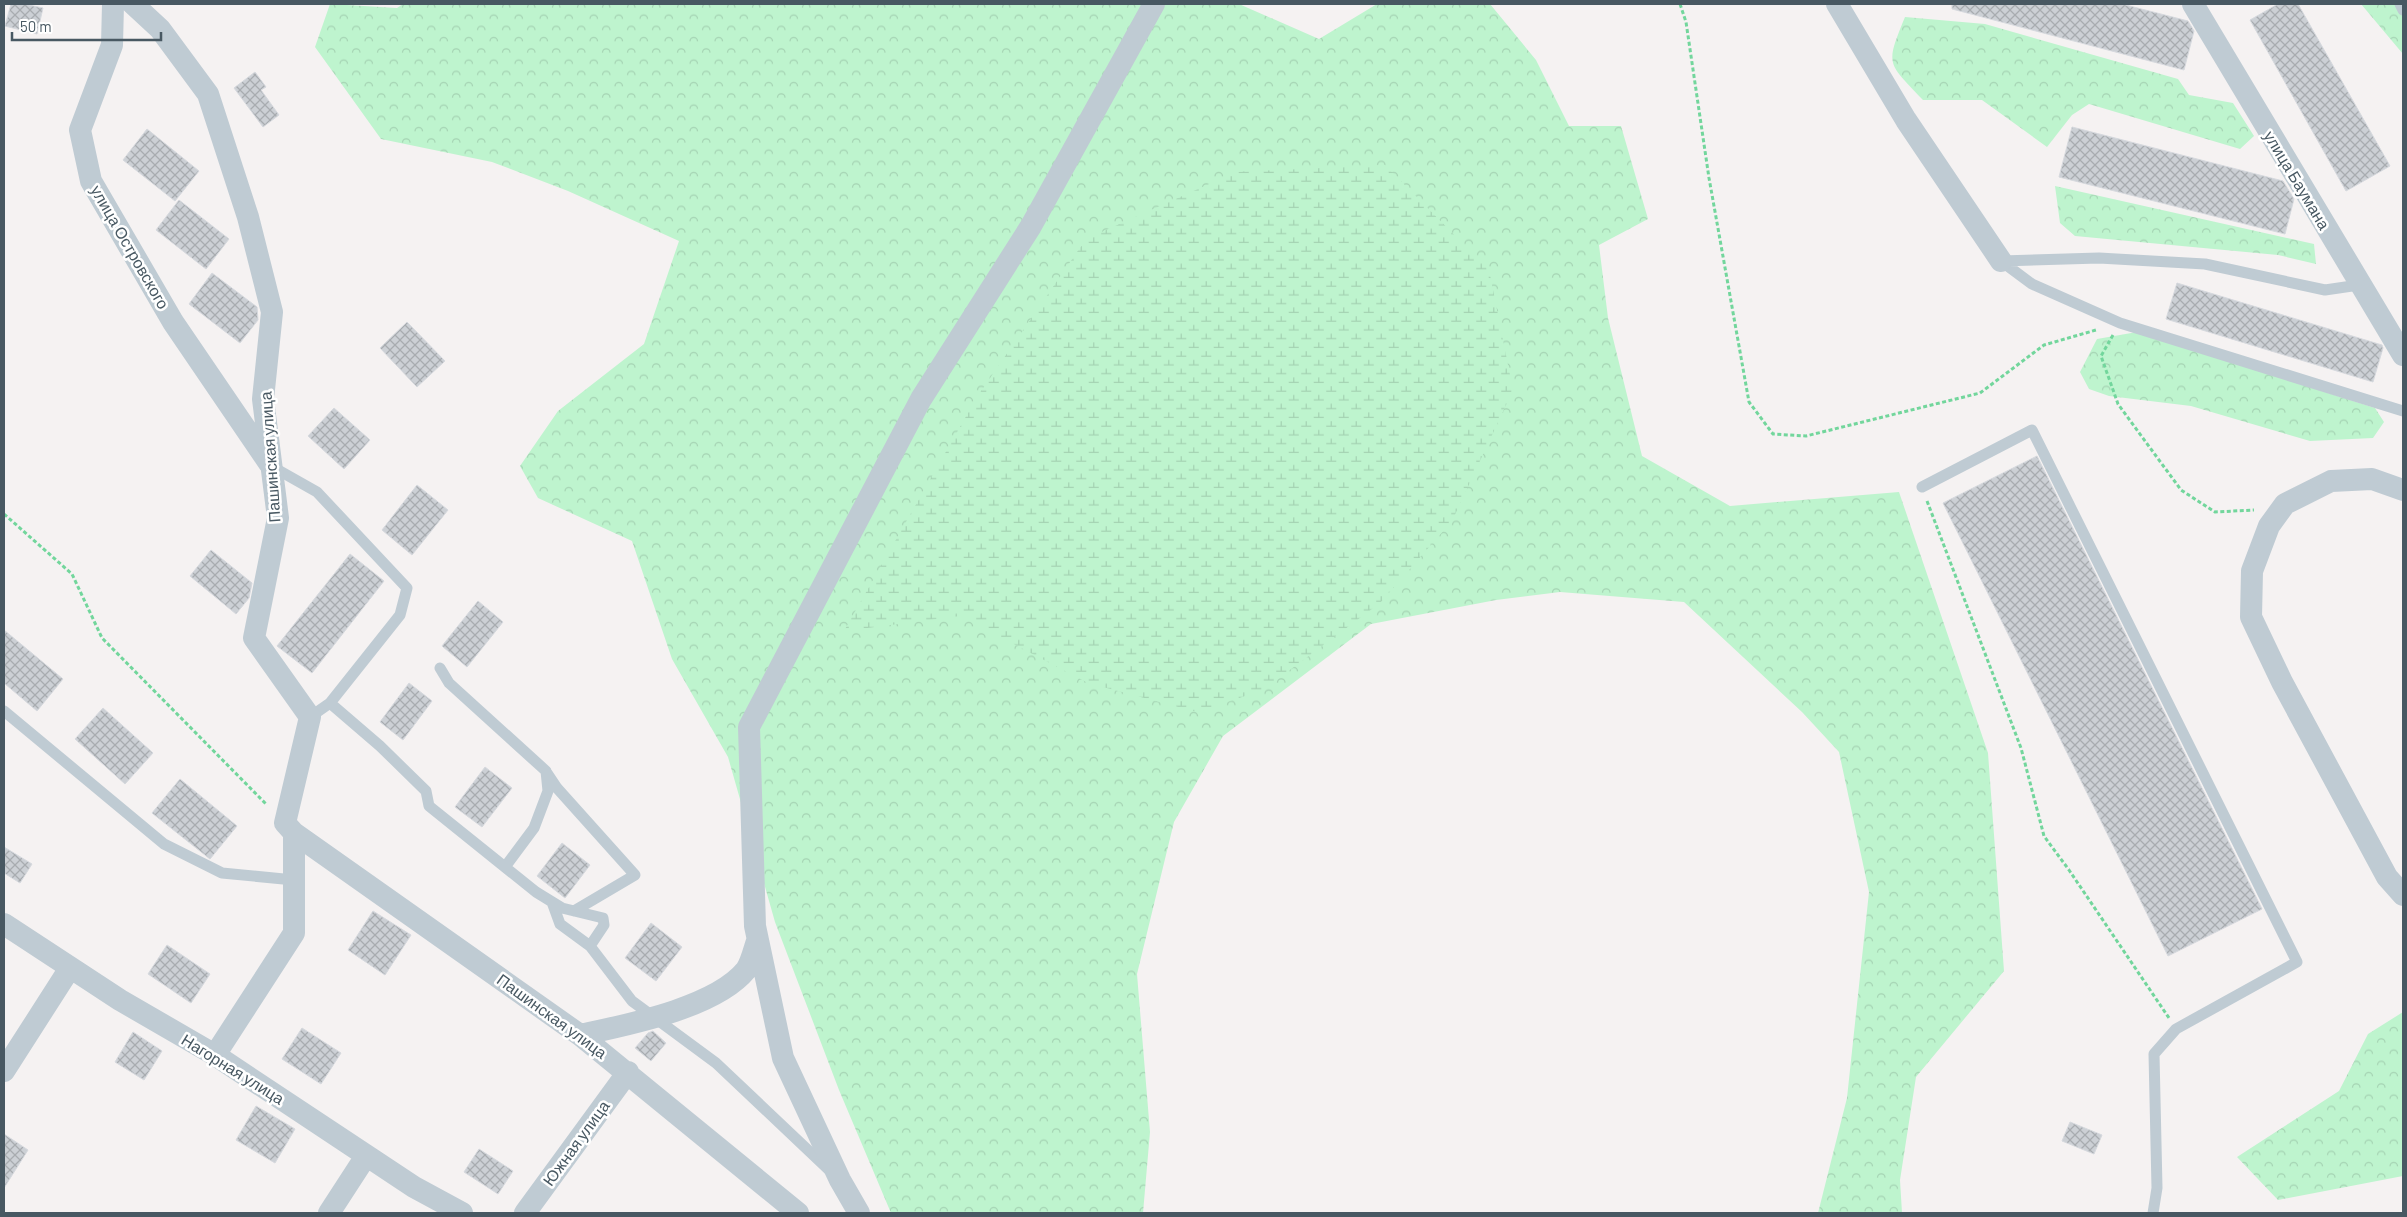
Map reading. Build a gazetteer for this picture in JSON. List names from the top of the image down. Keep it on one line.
{"streets":{"street":["улица Баумана","улица Островского","Пашинская улица","Нагорная улица","Южная улица"]},"crossings":[["улица Островского","Пашинская улица"],["Пашинская улица","Южная улица"]],"scale_bar":"50 m"}
